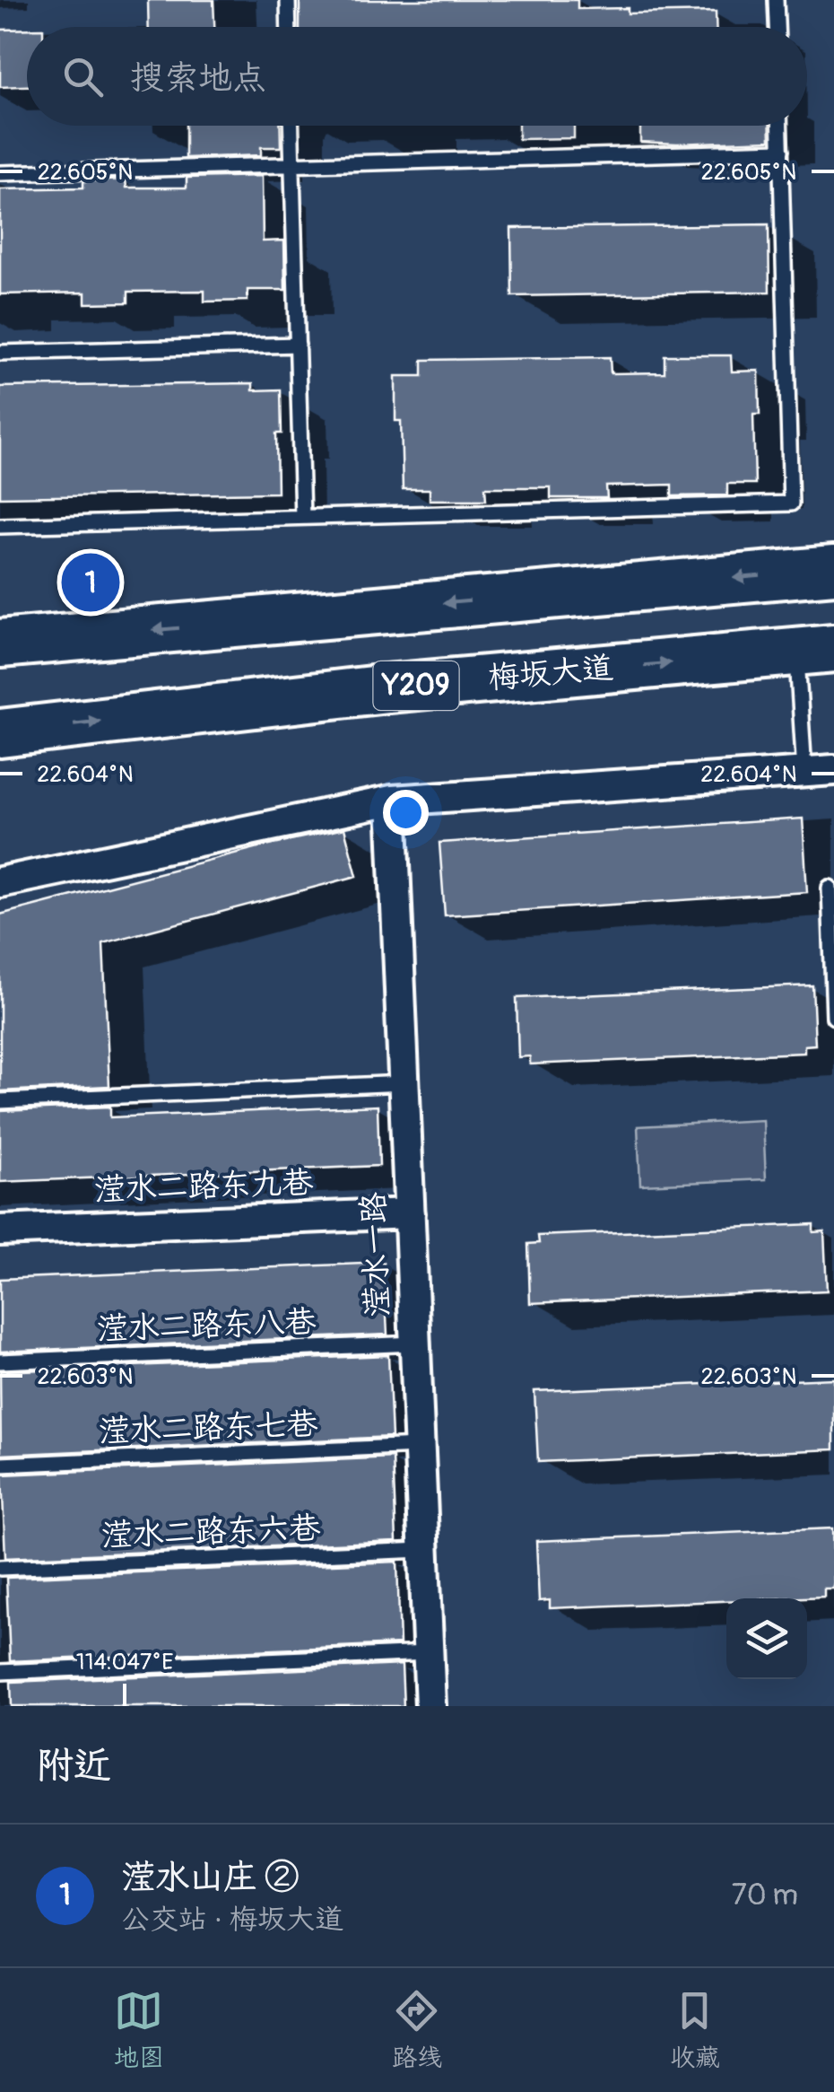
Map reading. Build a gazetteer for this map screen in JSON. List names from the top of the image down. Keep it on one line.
{"streets":{"main road":["梅坂大道","Y209"],"street":["滢水二路东九巷","滢水一路"],"lane":["滢水二路东八巷","滢水二路东七巷","滢水二路东六巷"]},"crossings":[["滢水二路东九巷","滢水一路"],["滢水一路","滢水二路东八巷"],["滢水一路","滢水二路东七巷"],["滢水一路","滢水二路东六巷"]],"page":{"search":"搜索地点","pins":"1","heading":"附近","list":[{"mark":"1","name":"滢水山庄 ②","note":"公交站 · 梅坂大道","value":"70 m"}],"nav":["地图","路线","收藏"]},"coordinates":["22.605°N","22.604°N","22.603°N","114.047°E"]}
